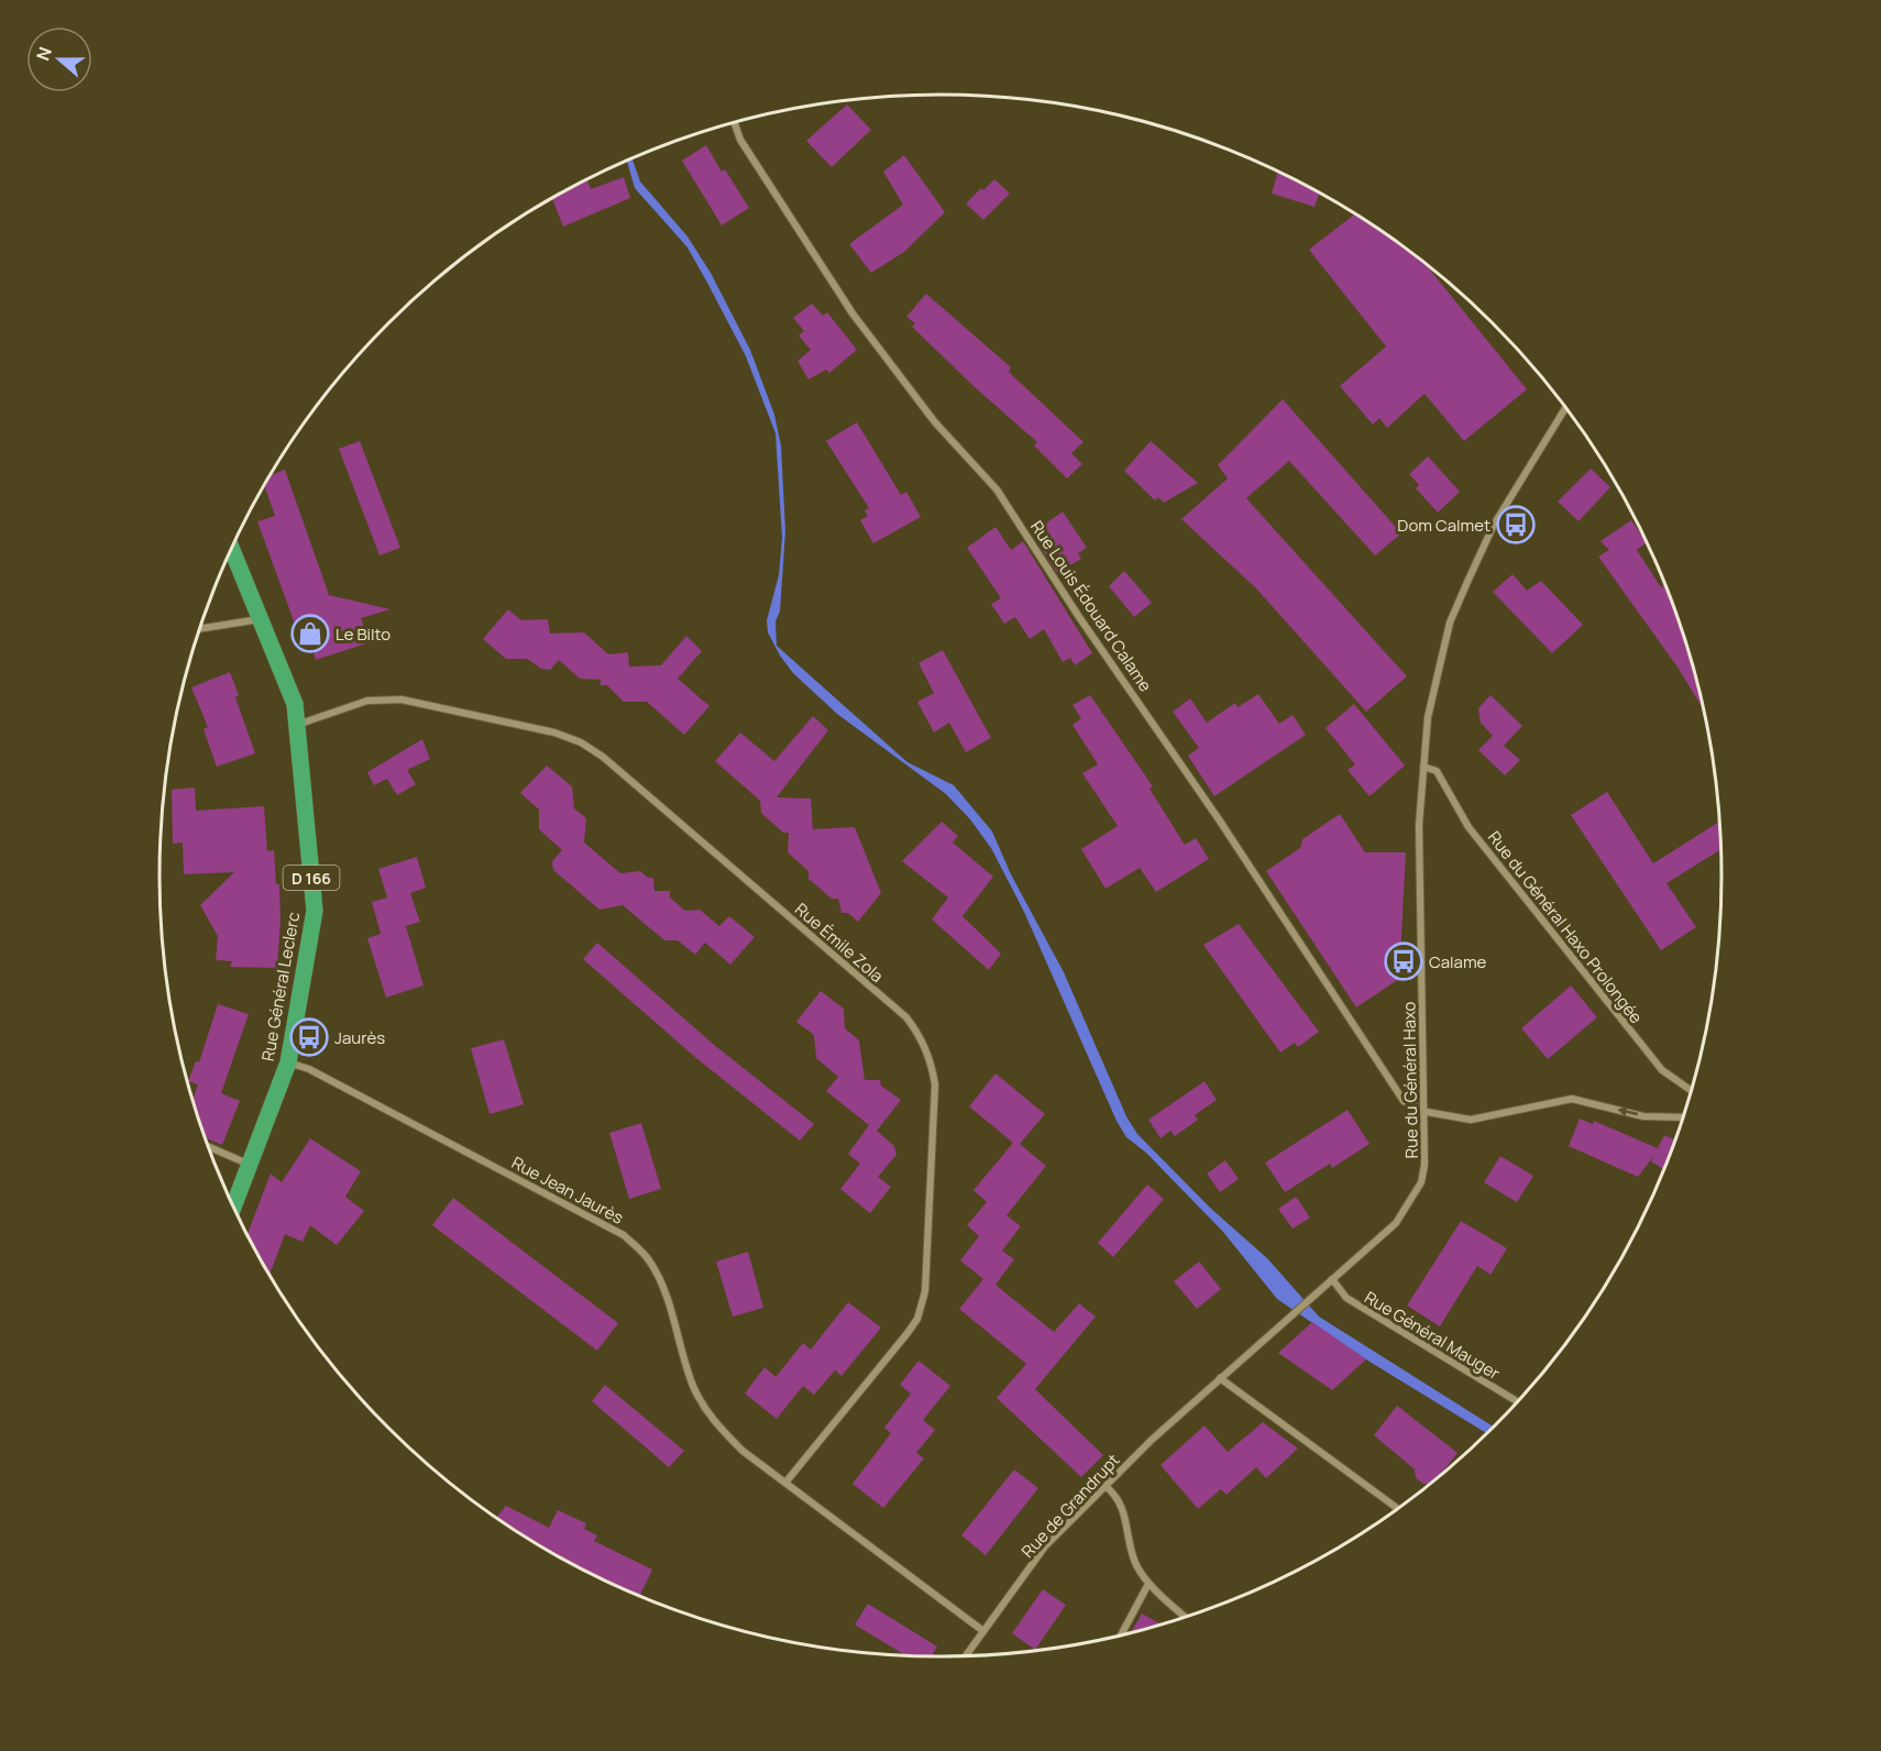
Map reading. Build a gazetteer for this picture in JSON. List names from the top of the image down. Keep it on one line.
{"streets":{"main road":["D 166","Rue Général Leclerc"],"street":["Rue Louis Édouard Calame","Rue du Général Haxo Prolongée","Rue Émile Zola","Rue du Général Haxo","Rue Jean Jaurès","Rue Général Mauger","Rue de Grandrupt"]},"crossings":[["Rue Louis Édouard Calame","Rue du Général Haxo"],["Rue du Général Haxo Prolongée","Rue du Général Haxo"],["Rue Émile Zola","Rue Général Leclerc"],["Rue Émile Zola","Rue Jean Jaurès"],["Rue Général Leclerc","Rue Jean Jaurès"],["Rue du Général Haxo","Rue Général Mauger"],["Rue du Général Haxo","Rue de Grandrupt"],["Rue Jean Jaurès","Rue de Grandrupt"]],"places":{"bus stop":["Dom Calmet","Calame","Jaurès"],"shop":["Le Bilto"]},"north":"left"}
